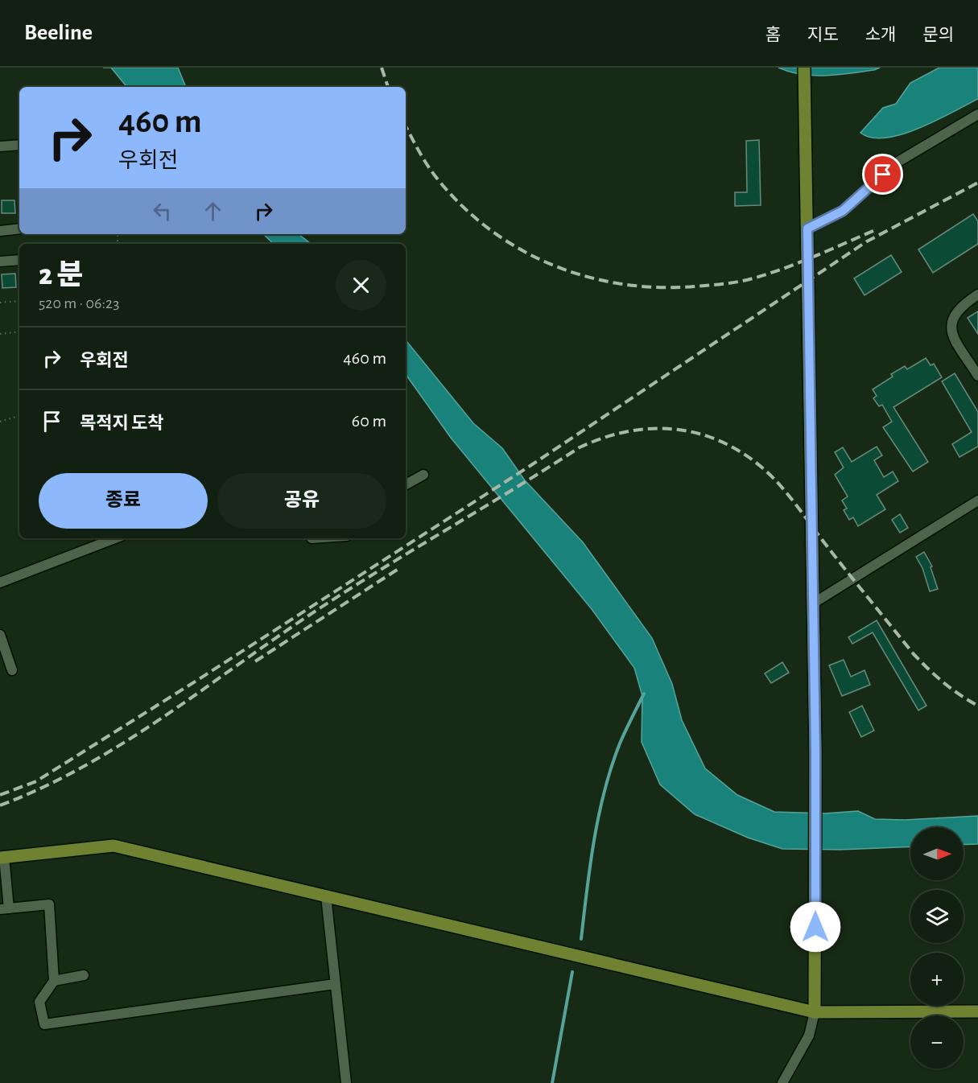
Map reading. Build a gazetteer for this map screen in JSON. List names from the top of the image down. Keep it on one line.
{"north":"right","page":{"header":"Beeline","nav":["홈","지도","소개","문의"],"turn":["460 m","우회전"],"heading":["2 분","520 m · 06:23"],"list":[{"name":"우회전","value":"460 m"},{"name":"목적지 도착","value":"60 m"}],"buttons":["종료","공유"],"map_buttons":["+","−"]}}
